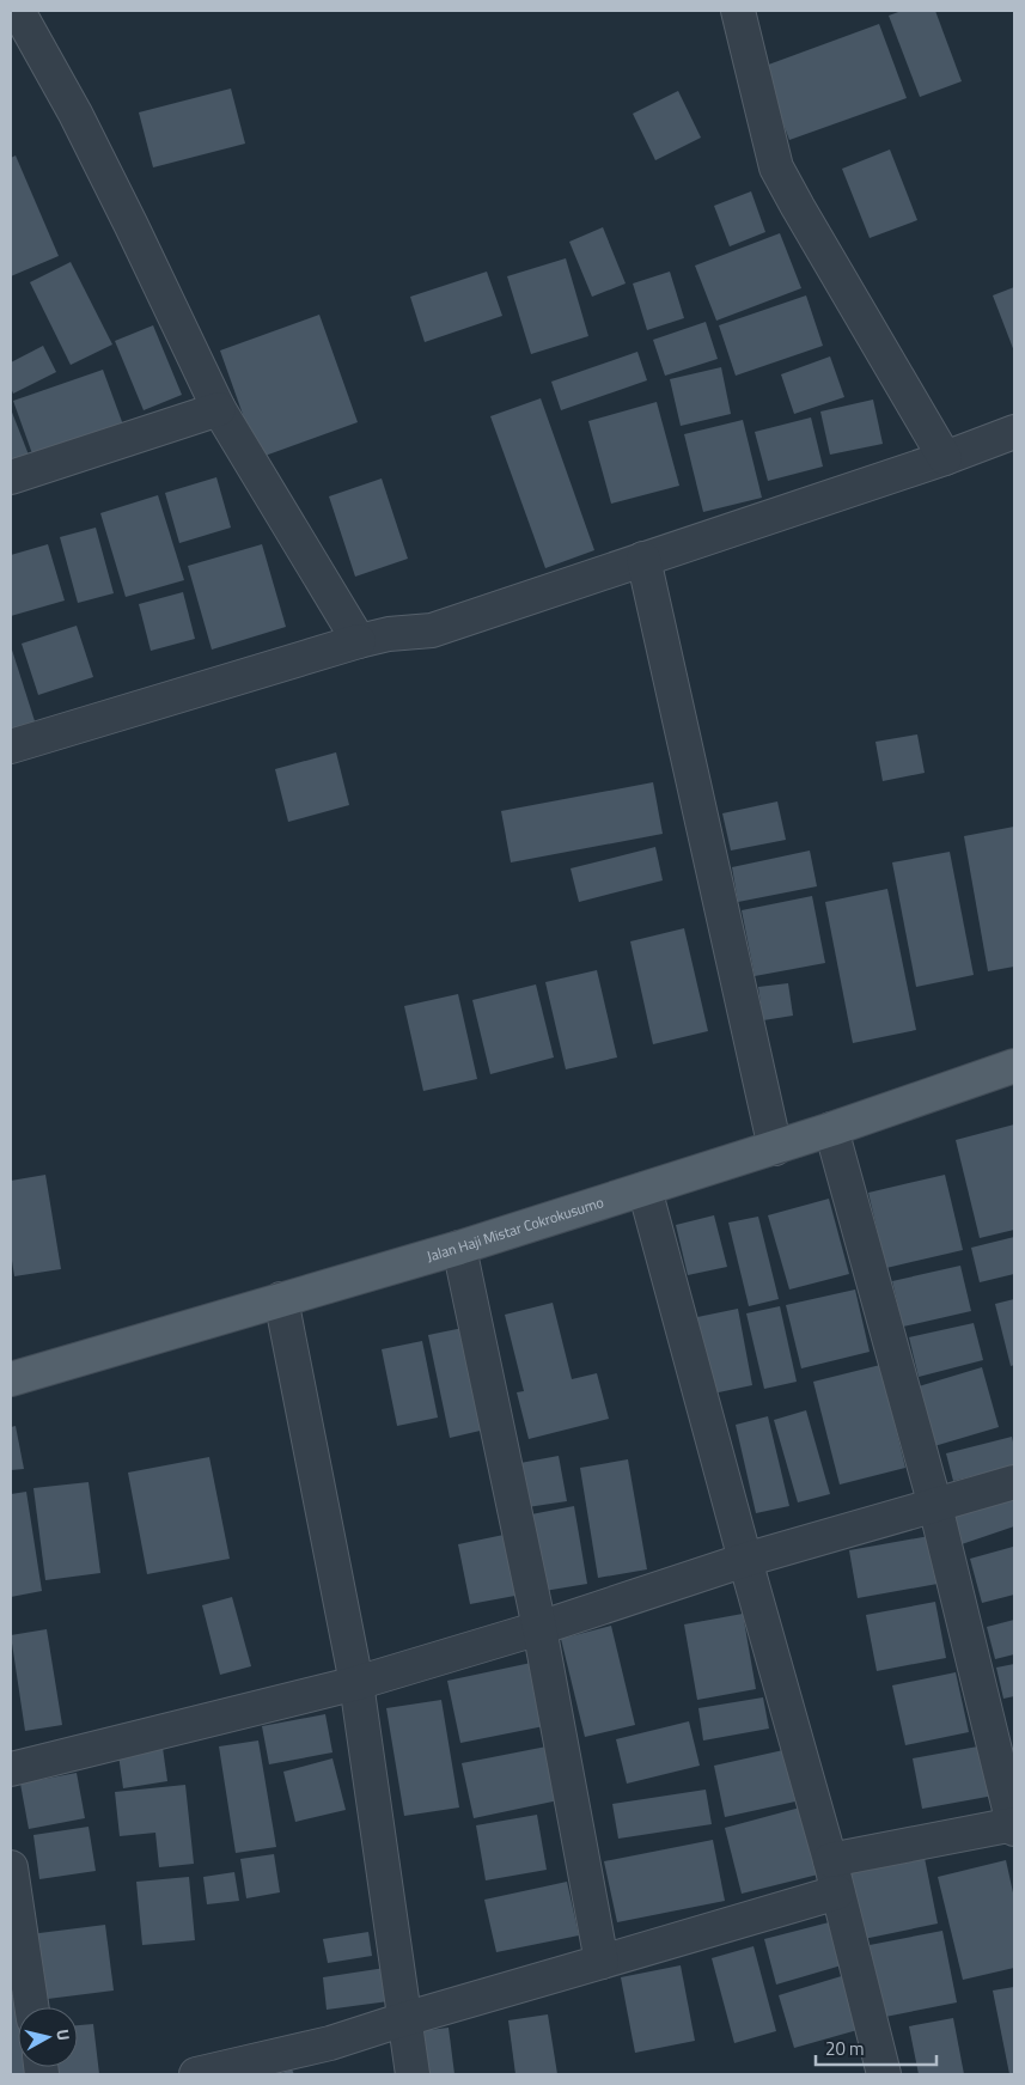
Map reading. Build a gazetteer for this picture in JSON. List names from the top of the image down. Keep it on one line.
{"streets":{"main road":["Jalan Haji Mistar Cokrokusumo"]},"scale_bar":"20 m","north":"right"}
